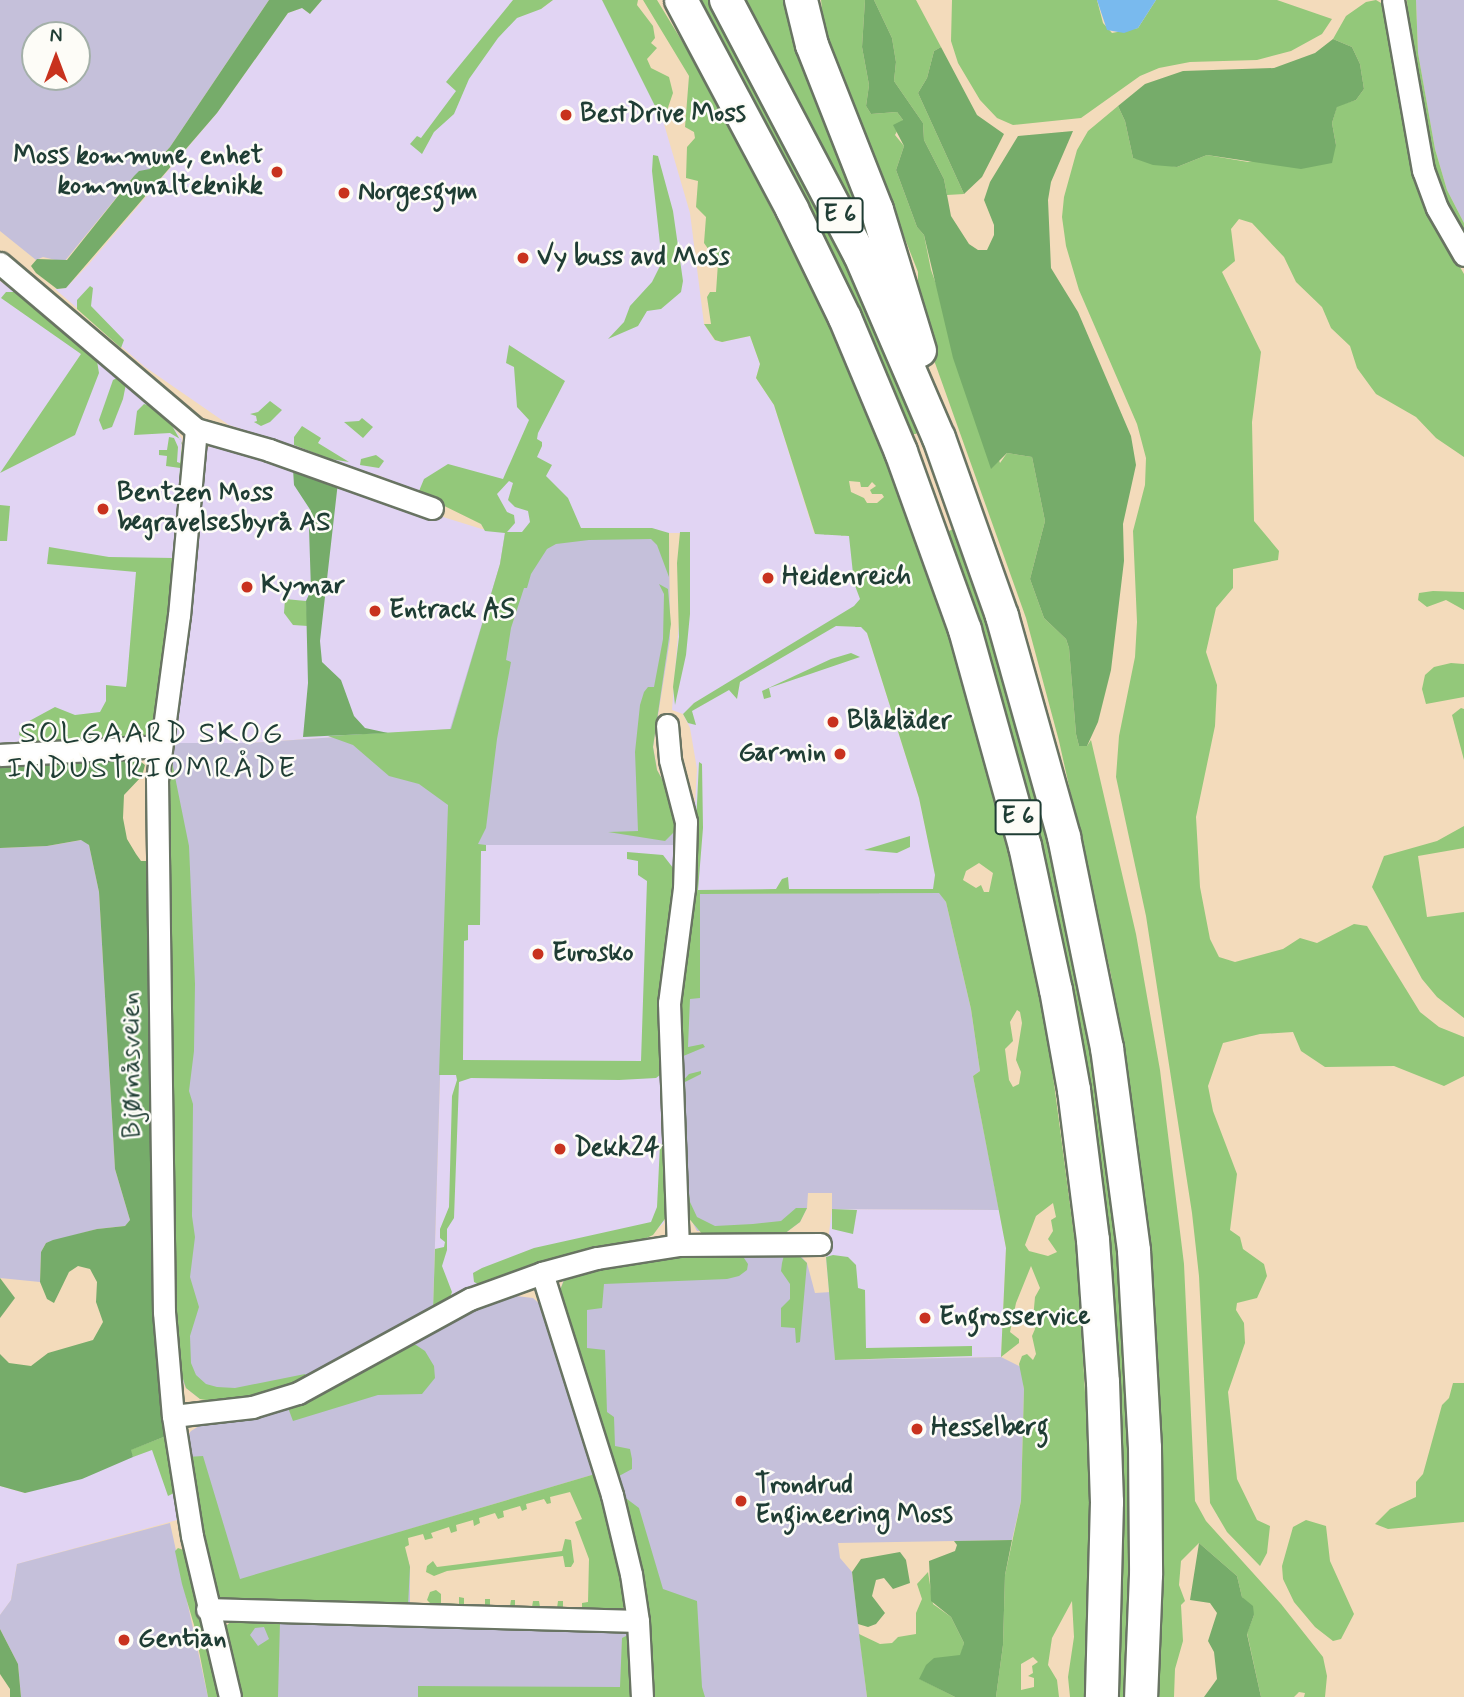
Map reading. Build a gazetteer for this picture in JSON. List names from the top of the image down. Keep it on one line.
{"streets":{"highway":["E 6"],"street":["Bjørnåsveien"]},"districts":["SOLGAARD SKOG INDUSTRIOMRÅDE"],"places":["BestDrive Moss","Moss kommune, enhet kommunalteknikk","Norgesgym","Vy buss avd Moss","Bentzen Moss begravelsesbyrå AS","Heidenreich","Kymar","Entrack AS","Blåkläder","Garmin","Eurosko","Dekk24","Engrosservice","Hesselberg","Trondrud Engineering Moss","Gentian"],"north":"top"}
